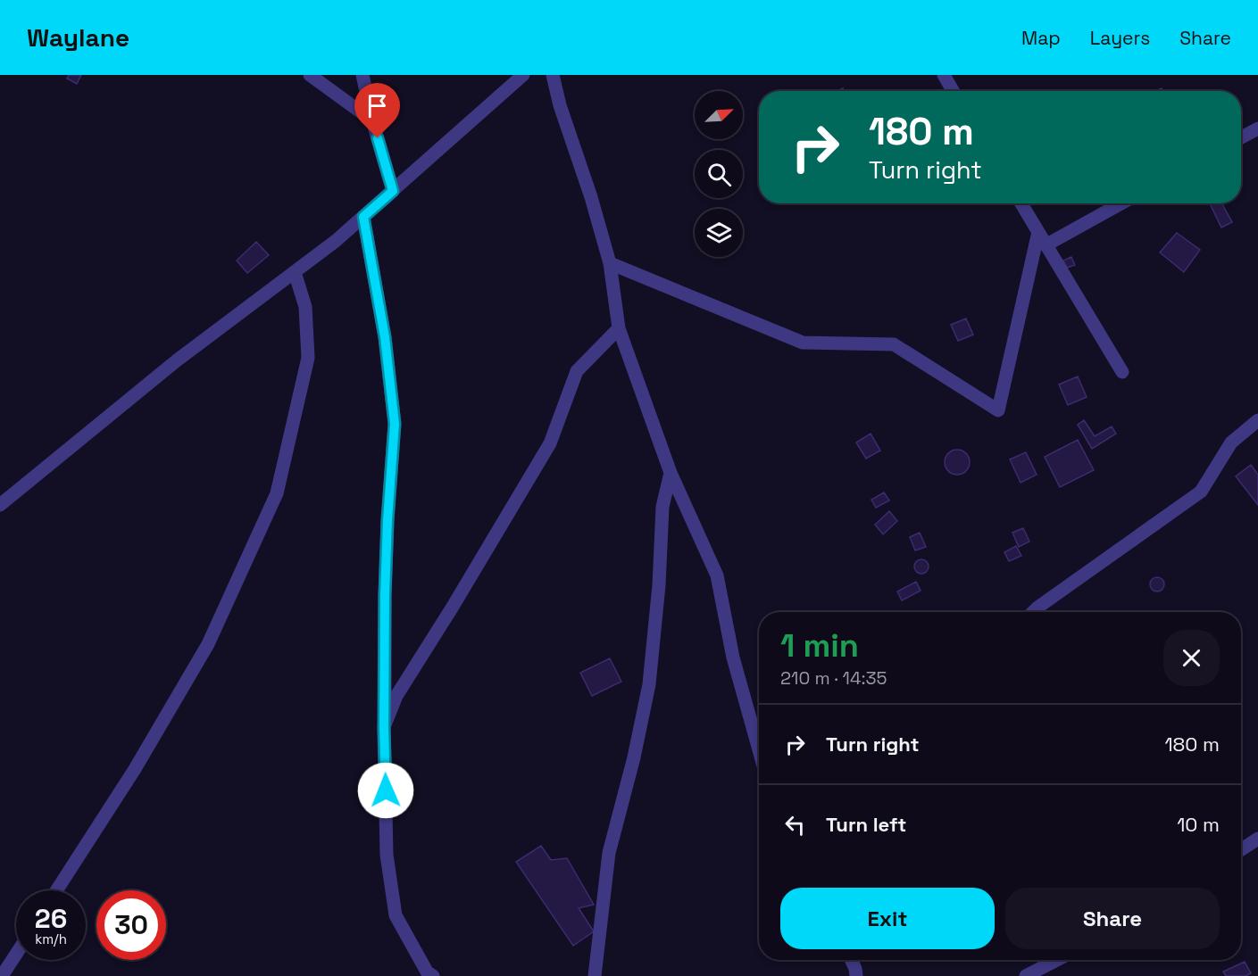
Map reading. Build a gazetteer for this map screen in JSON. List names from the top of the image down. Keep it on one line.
{"north":"top right","page":{"header":"Waylane","nav":["Map","Layers","Share"],"turn":["180 m","Turn right"],"heading":["1 min","210 m · 14:35"],"list":[{"name":"Turn right","value":"180 m"},{"name":"Turn left","value":"10 m"}],"buttons":["Exit","Share"],"speed":"26 km/h","limit":"30"}}
